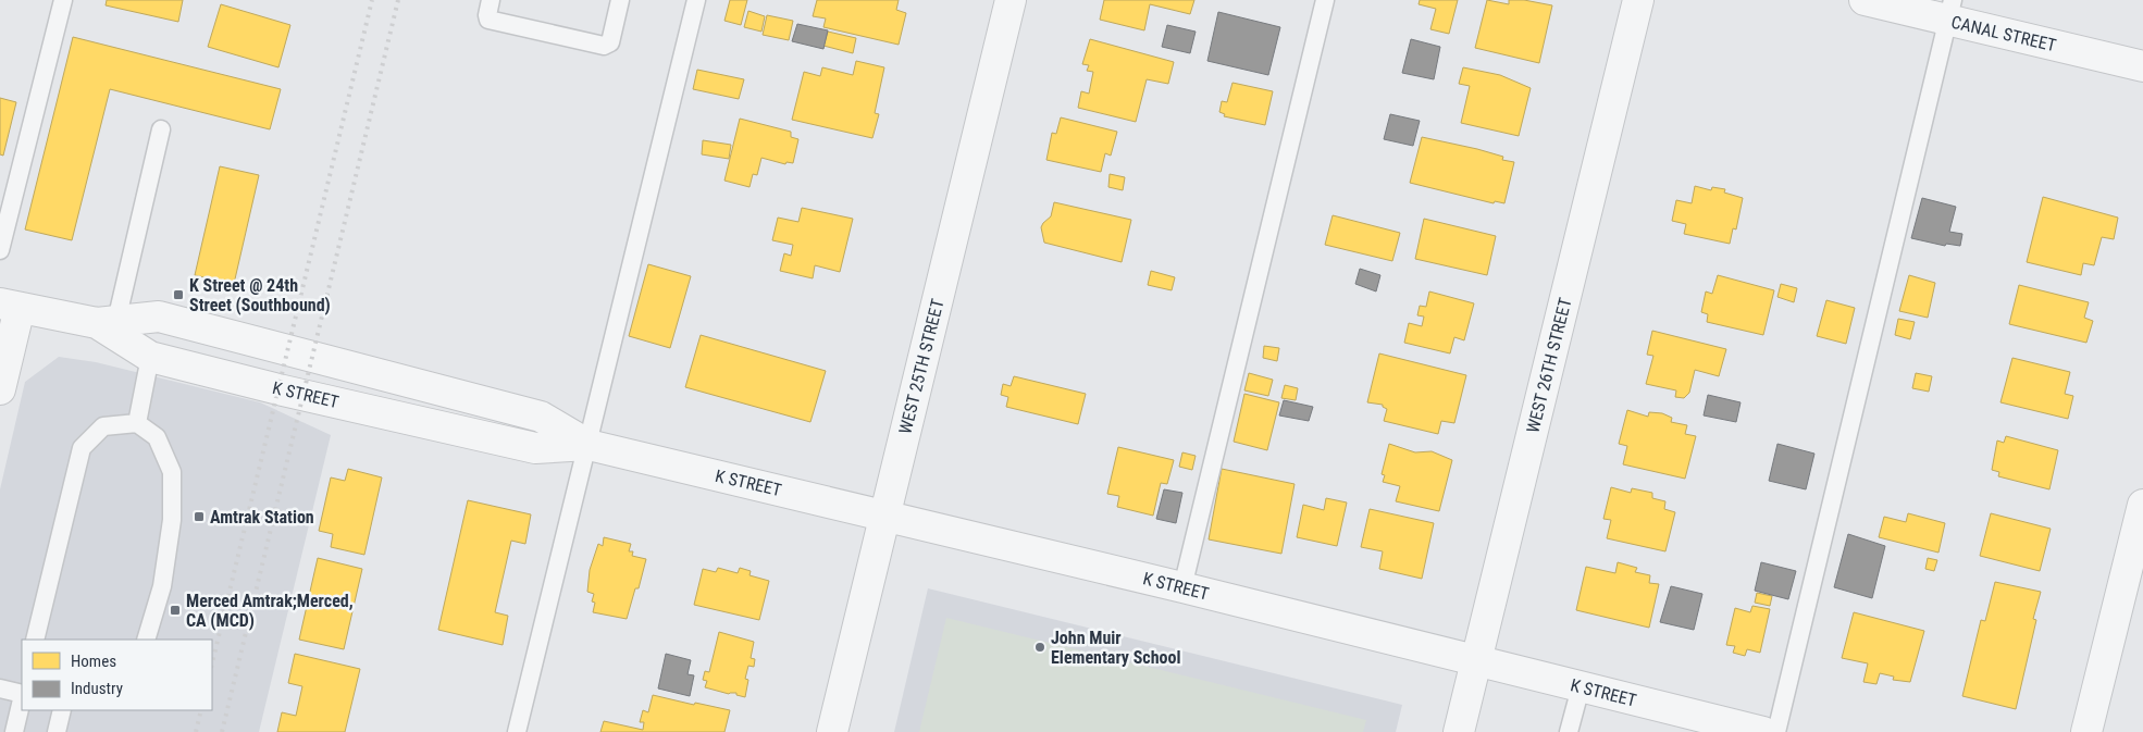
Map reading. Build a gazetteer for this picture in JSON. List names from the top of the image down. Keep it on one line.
{"streets":{"street":["CANAL STREET","WEST 26TH STREET","WEST 25TH STREET","K STREET"]},"crossings":[["WEST 26TH STREET","K STREET"],["WEST 25TH STREET","K STREET"]],"places":{"transit":["K Street @ 24th Street (Southbound)","Amtrak Station","Merced Amtrak;Merced, CA (MCD)"],"other":["John Muir Elementary School"]},"legend":["Homes","Industry"]}
